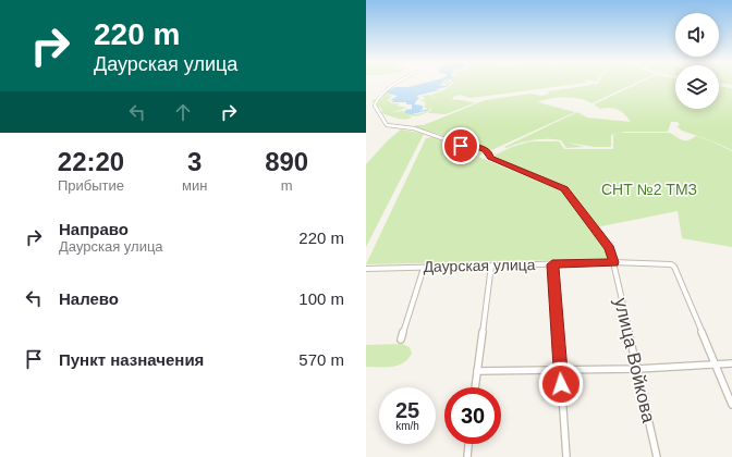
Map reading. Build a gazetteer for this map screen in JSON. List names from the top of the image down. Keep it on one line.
{"streets":{"street":["Даурская улица","улица Войкова"]},"crossings":[["Даурская улица","улица Войкова"]],"parks":["СНТ №2 ТМЗ"],"page":{"turn":["220 m","Даурская улица"],"eta":["22:20","Прибытие","3","мин","890","m"],"list":[{"name":"Направо","note":"Даурская улица","value":"220 m"},{"name":"Налево","value":"100 m"},{"name":"Пункт назначения","value":"570 m"}],"speed":"25 km/h","limit":"30"}}
